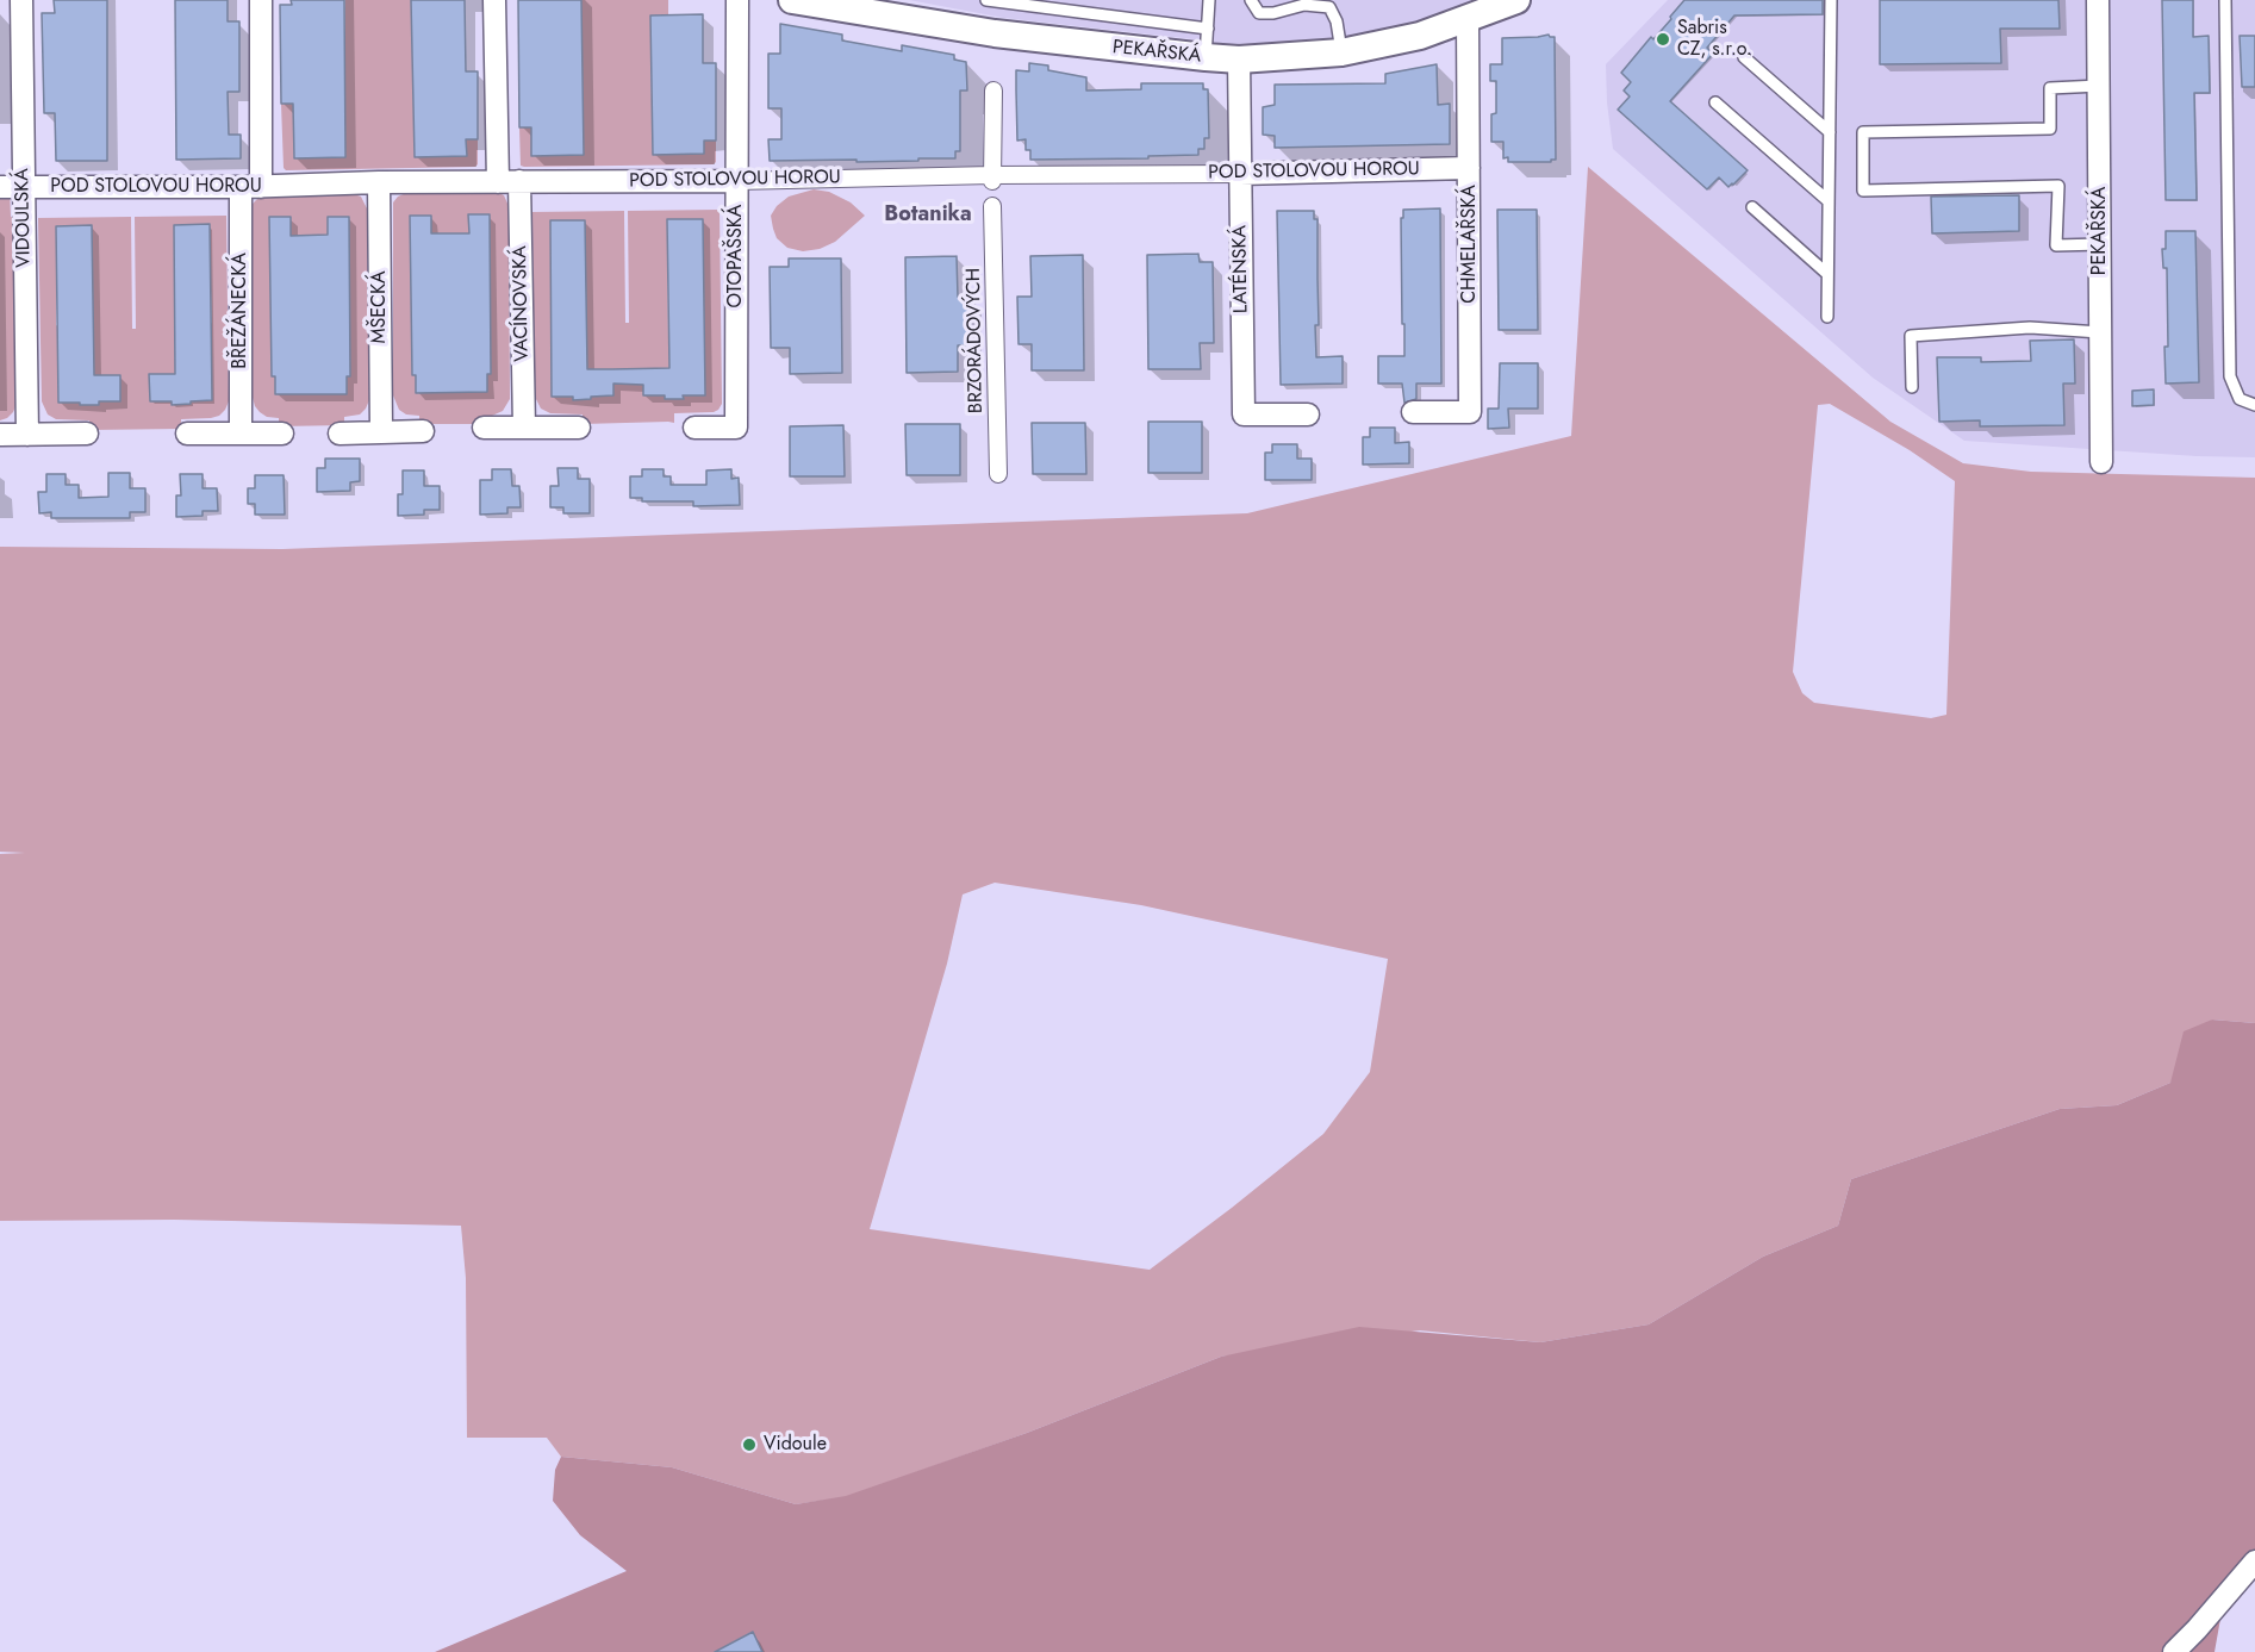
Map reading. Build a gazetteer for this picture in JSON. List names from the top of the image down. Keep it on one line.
{"streets":{"street":["PEKAŘSKÁ","POD STOLOVOU HOROU","VIDOULSKÁ","CHMELAŘSKÁ","OTOPAŠSKÁ","LATÉNSKÁ","VACÍNOVSKÁ","MŠECKÁ","BŘEŽÁNECKÁ","BRZORÁDOVÝCH"]},"crossings":[["PEKAŘSKÁ","CHMELAŘSKÁ"],["PEKAŘSKÁ","LATÉNSKÁ"],["POD STOLOVOU HOROU","VIDOULSKÁ"],["POD STOLOVOU HOROU","CHMELAŘSKÁ"],["POD STOLOVOU HOROU","OTOPAŠSKÁ"],["POD STOLOVOU HOROU","LATÉNSKÁ"],["POD STOLOVOU HOROU","VACÍNOVSKÁ"],["POD STOLOVOU HOROU","MŠECKÁ"],["POD STOLOVOU HOROU","BŘEŽÁNECKÁ"]],"districts":["Botanika"],"places":["Sabris CZ, s.r.o.","Vidoule"]}
